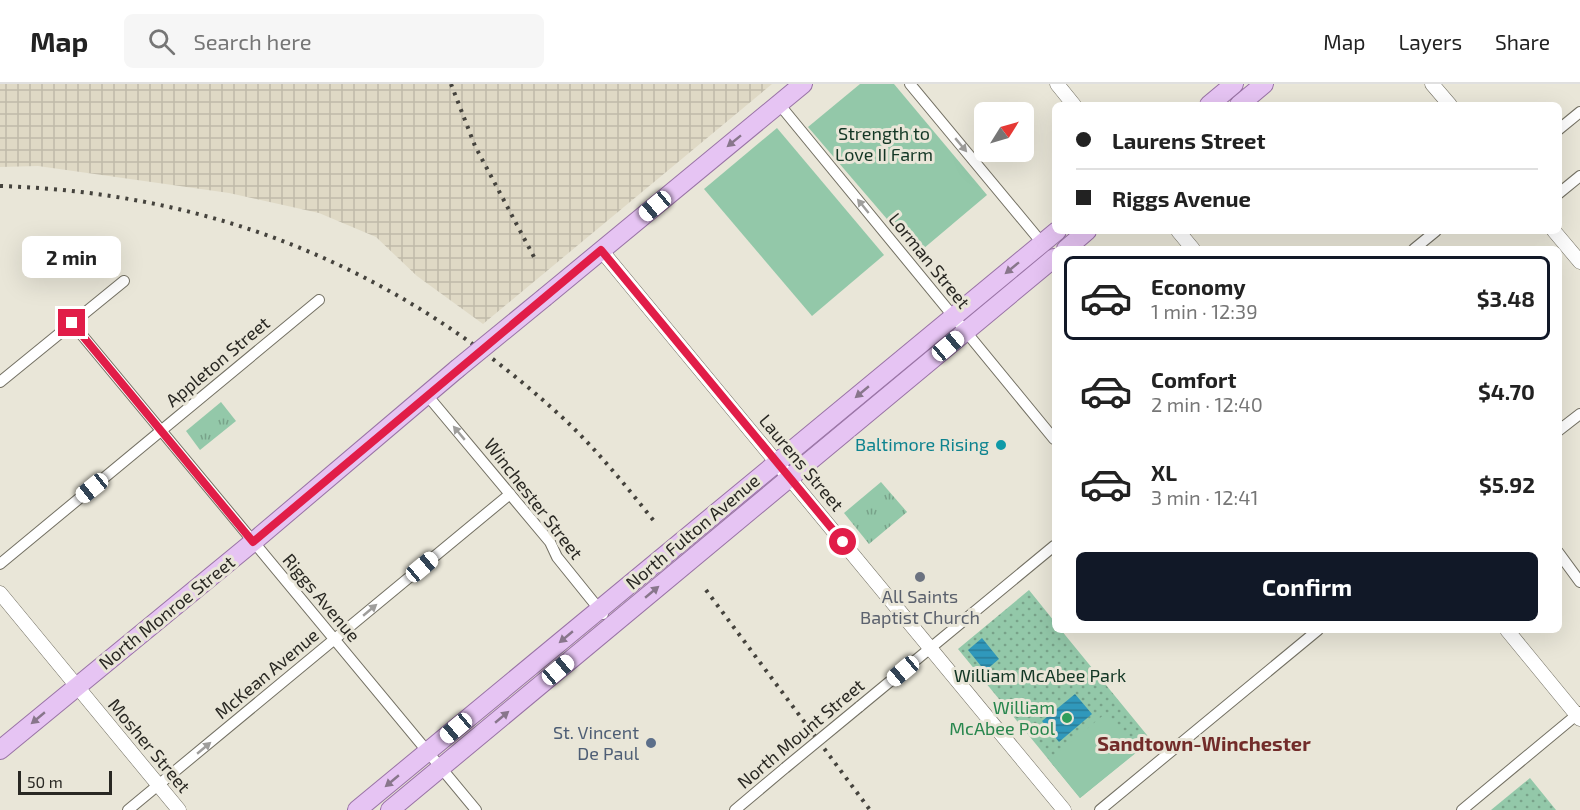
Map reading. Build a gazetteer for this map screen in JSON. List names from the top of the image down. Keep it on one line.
{"streets":{"main road":["North Fulton Avenue","North Monroe Street"],"street":["Lorman Street","Appleton Street","Laurens Street","Winchester Street","Riggs Avenue","McKean Avenue","North Mount Street","Mosher Street"]},"crossings":[["Lorman Street","North Fulton Avenue"],["Lorman Street","North Monroe Street"],["Appleton Street","Riggs Avenue"],["Laurens Street","North Fulton Avenue"],["Laurens Street","North Monroe Street"],["Laurens Street","North Mount Street"],["Winchester Street","North Fulton Avenue"],["Winchester Street","North Monroe Street"],["Winchester Street","McKean Avenue"],["North Fulton Avenue","Riggs Avenue"],["Riggs Avenue","North Monroe Street"],["Riggs Avenue","McKean Avenue"],["North Monroe Street","Mosher Street"],["McKean Avenue","Mosher Street"]],"one_way":["Lorman Street","Winchester Street","McKean Avenue"],"districts":["Sandtown-Winchester"],"parks":["Strength to Love II Farm","William McAbee Park"],"places":["Baltimore Rising","All Saints Baptist Church","William McAbee Pool","St. Vincent De Paul"],"scale_bar":"50 m","north":"top right","page":{"header":"Map","search":"Search here","nav":["Map","Layers","Share"],"banner":["Laurens Street","Riggs Avenue"],"bubble":"2 min","list":[{"name":"Economy","note":"1 min · 12:39","value":"$3.48"},{"name":"Comfort","note":"2 min · 12:40","value":"$4.70"},{"name":"XL","note":"3 min · 12:41","value":"$5.92"}],"buttons":"Confirm","scale":"50 m"}}
